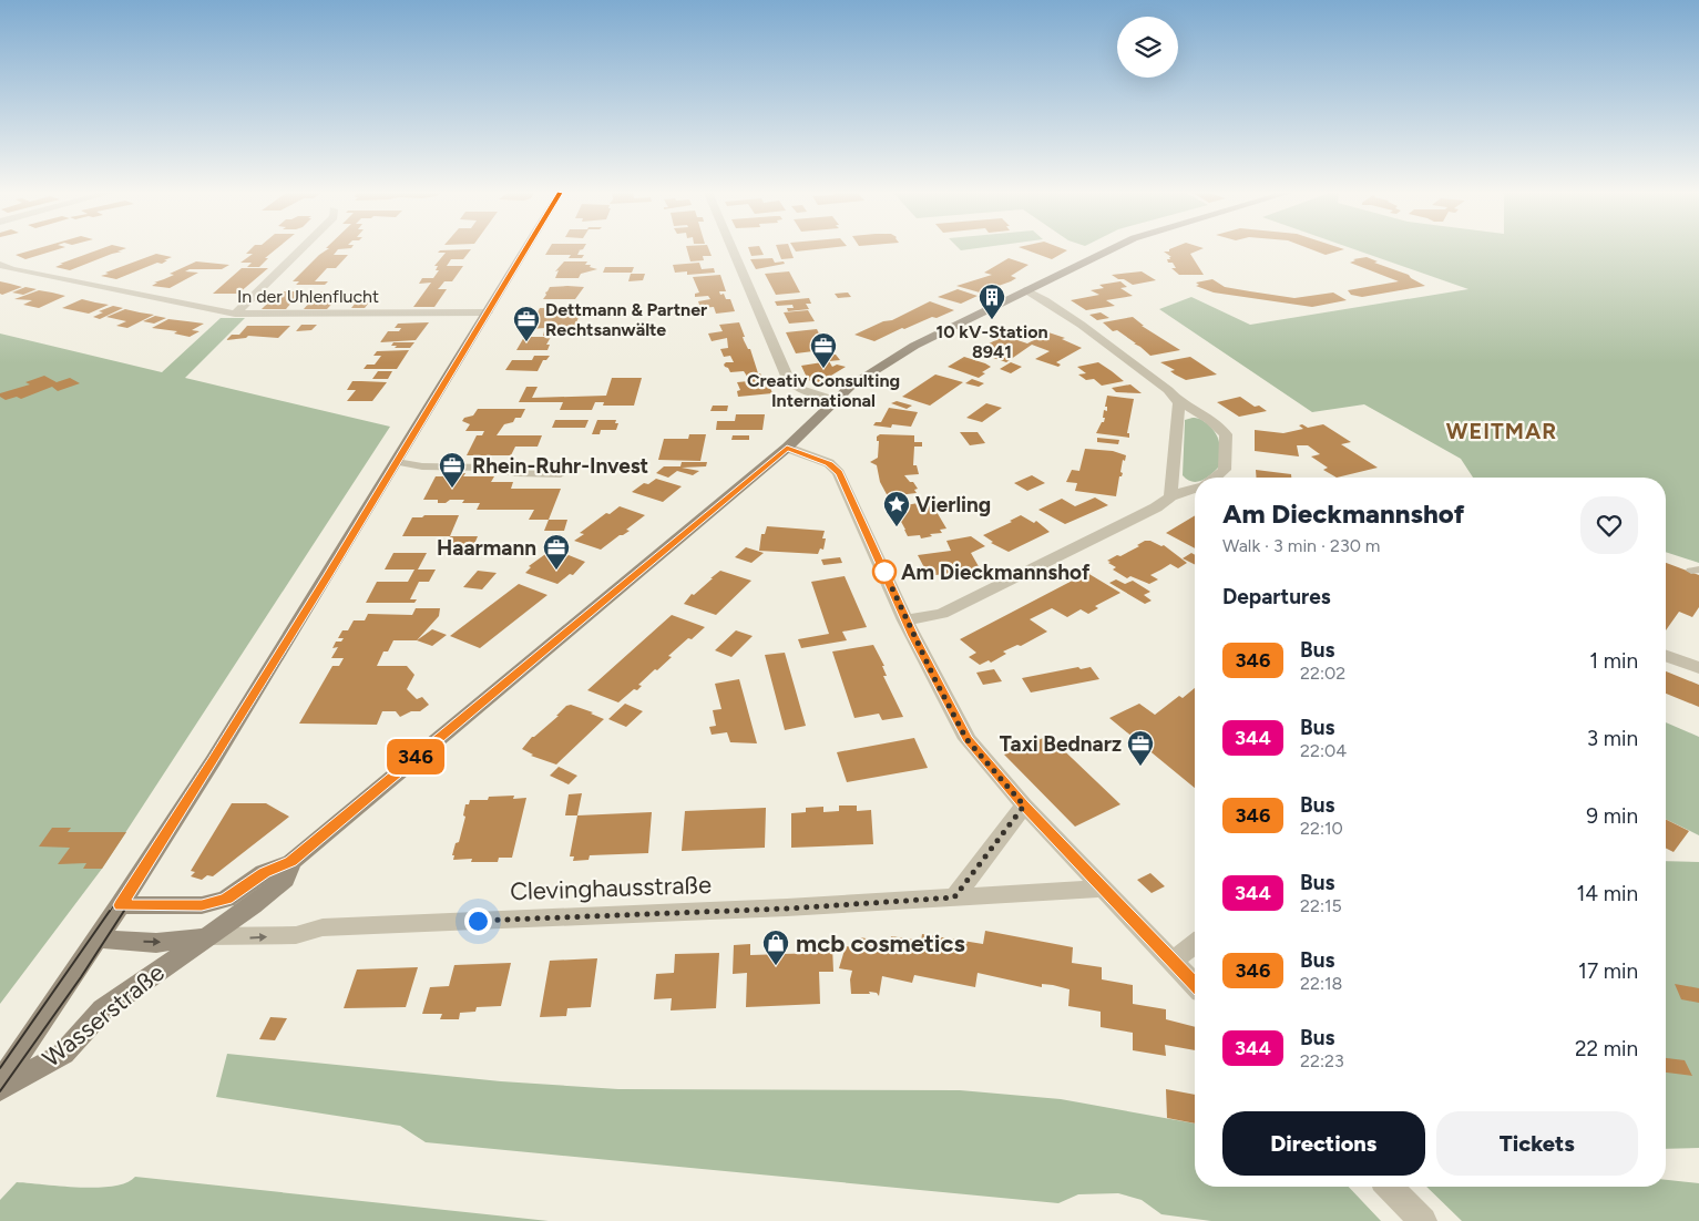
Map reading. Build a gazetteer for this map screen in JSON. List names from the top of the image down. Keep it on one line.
{"streets":{"main road":["Wasserstraße"],"street":["In der Uhlenflucht","Clevinghausstraße"]},"crossings":[["Clevinghausstraße","Wasserstraße"]],"one_way":["Clevinghausstraße"],"districts":["WEITMAR"],"places":{"building":["10 kV-Station 8941"],"office":["Dettmann & Partner Rechtsanwälte","Creativ Consulting International","Rhein-Ruhr-Invest","Haarmann","Taxi Bednarz"],"place":["Vierling"],"other":["Am Dieckmannshof"],"shop":["mcb cosmetics"]},"lines":["bus line 346"],"page":{"on_map":"346","heading":[["Am Dieckmannshof","Walk · 3 min · 230 m"],"Departures"],"list":[{"mark":"346","name":"Bus","note":"22:02","value":"1 min"},{"mark":"344","name":"Bus","note":"22:04","value":"3 min"},{"mark":"346","name":"Bus","note":"22:10","value":"9 min"},{"mark":"344","name":"Bus","note":"22:15","value":"14 min"},{"mark":"346","name":"Bus","note":"22:18","value":"17 min"},{"mark":"344","name":"Bus","note":"22:23","value":"22 min"}],"buttons":["Directions","Tickets"]}}
